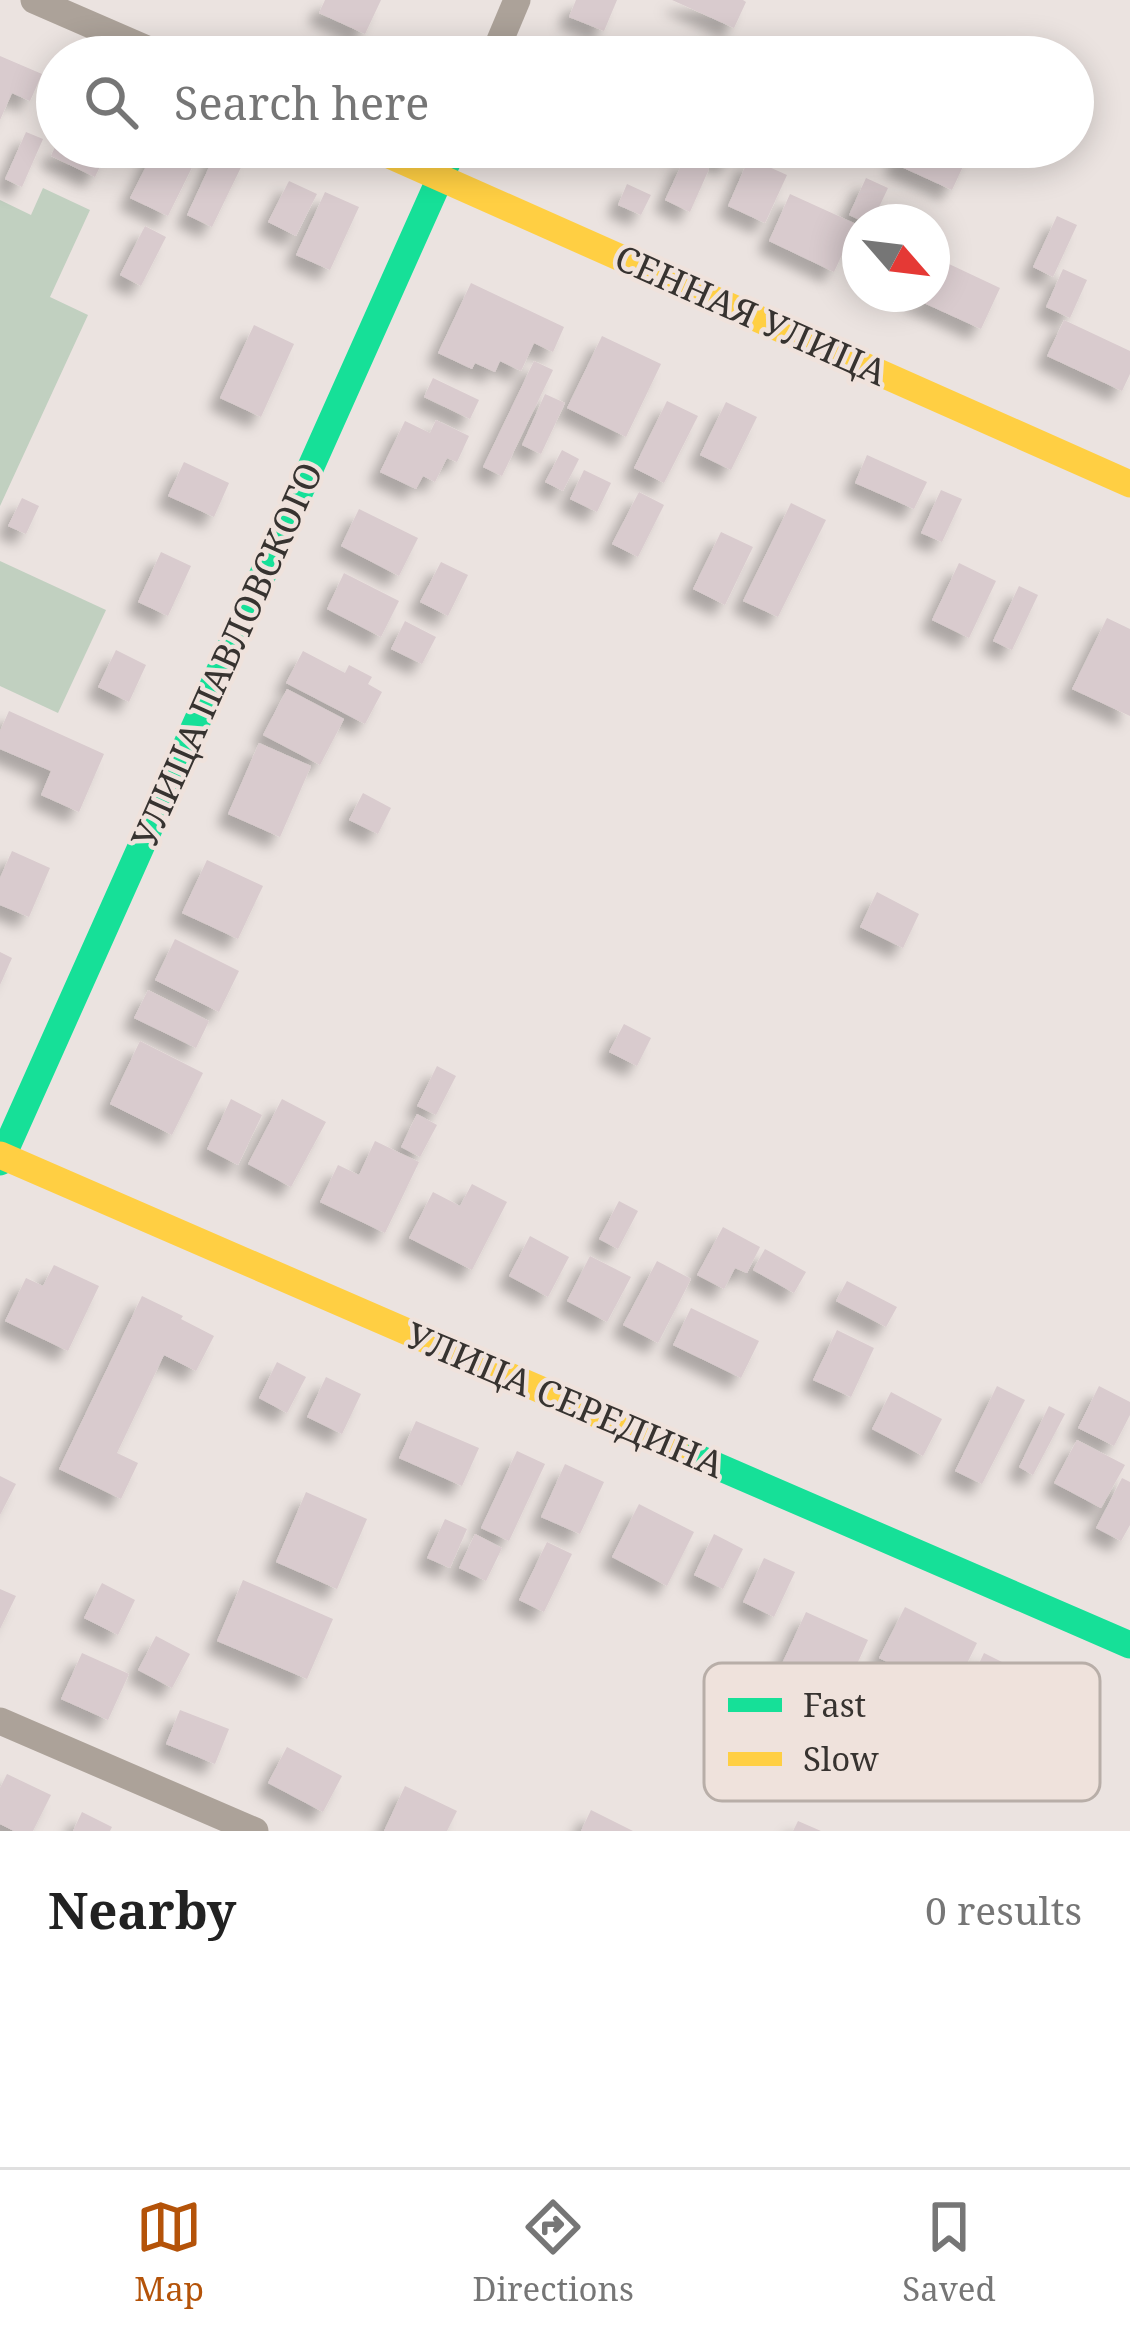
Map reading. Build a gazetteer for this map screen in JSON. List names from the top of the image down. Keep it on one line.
{"streets":{"street":["СЕННАЯ УЛИЦА","УЛИЦА ПАВЛОВСКОГО","УЛИЦА СЕРЕДИНА"]},"crossings":[["СЕННАЯ УЛИЦА","УЛИЦА ПАВЛОВСКОГО"],["УЛИЦА ПАВЛОВСКОГО","УЛИЦА СЕРЕДИНА"]],"legend":["Fast","Slow"],"north":"bottom right","page":{"search":"Search here","heading":["Nearby","0 results"],"nav":["Map","Directions","Saved"]}}
